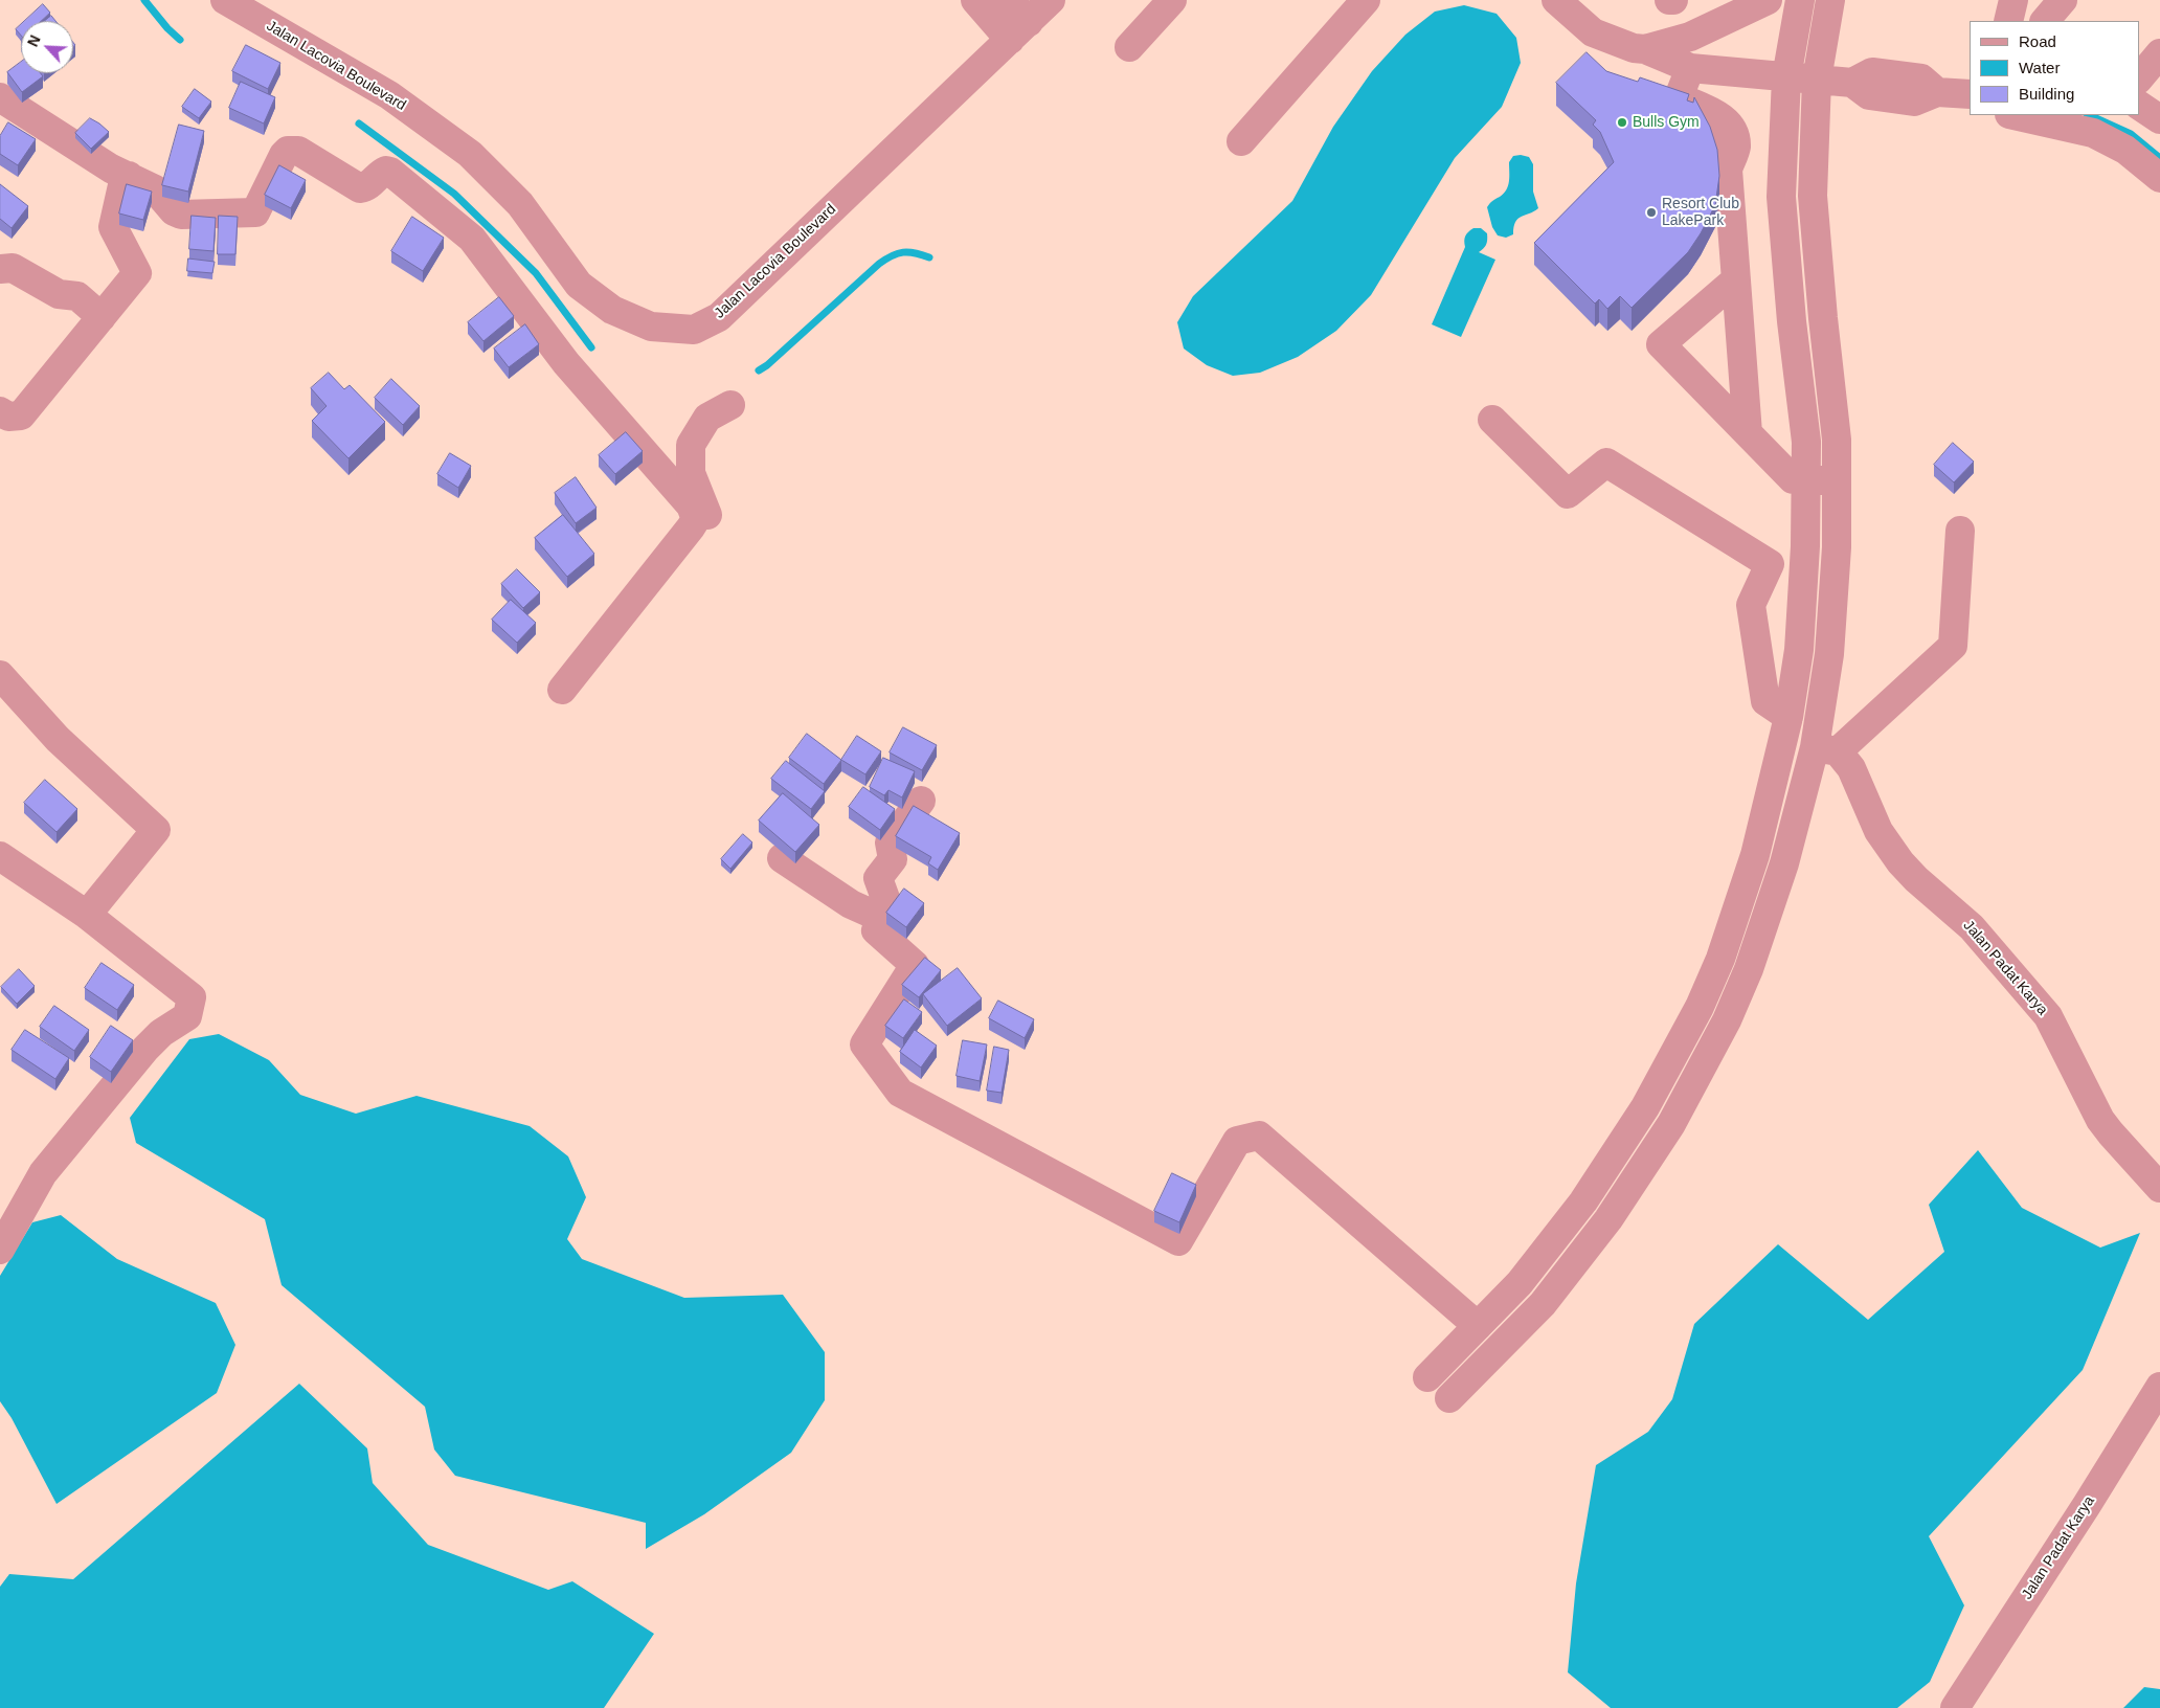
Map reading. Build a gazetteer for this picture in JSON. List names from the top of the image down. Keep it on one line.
{"streets":{"street":["Jalan Lacovia Boulevard","Jalan Padat Karya"]},"places":["Bulls Gym","Resort Club LakePark"],"legend":["Road","Water","Building"],"north":"top left"}
